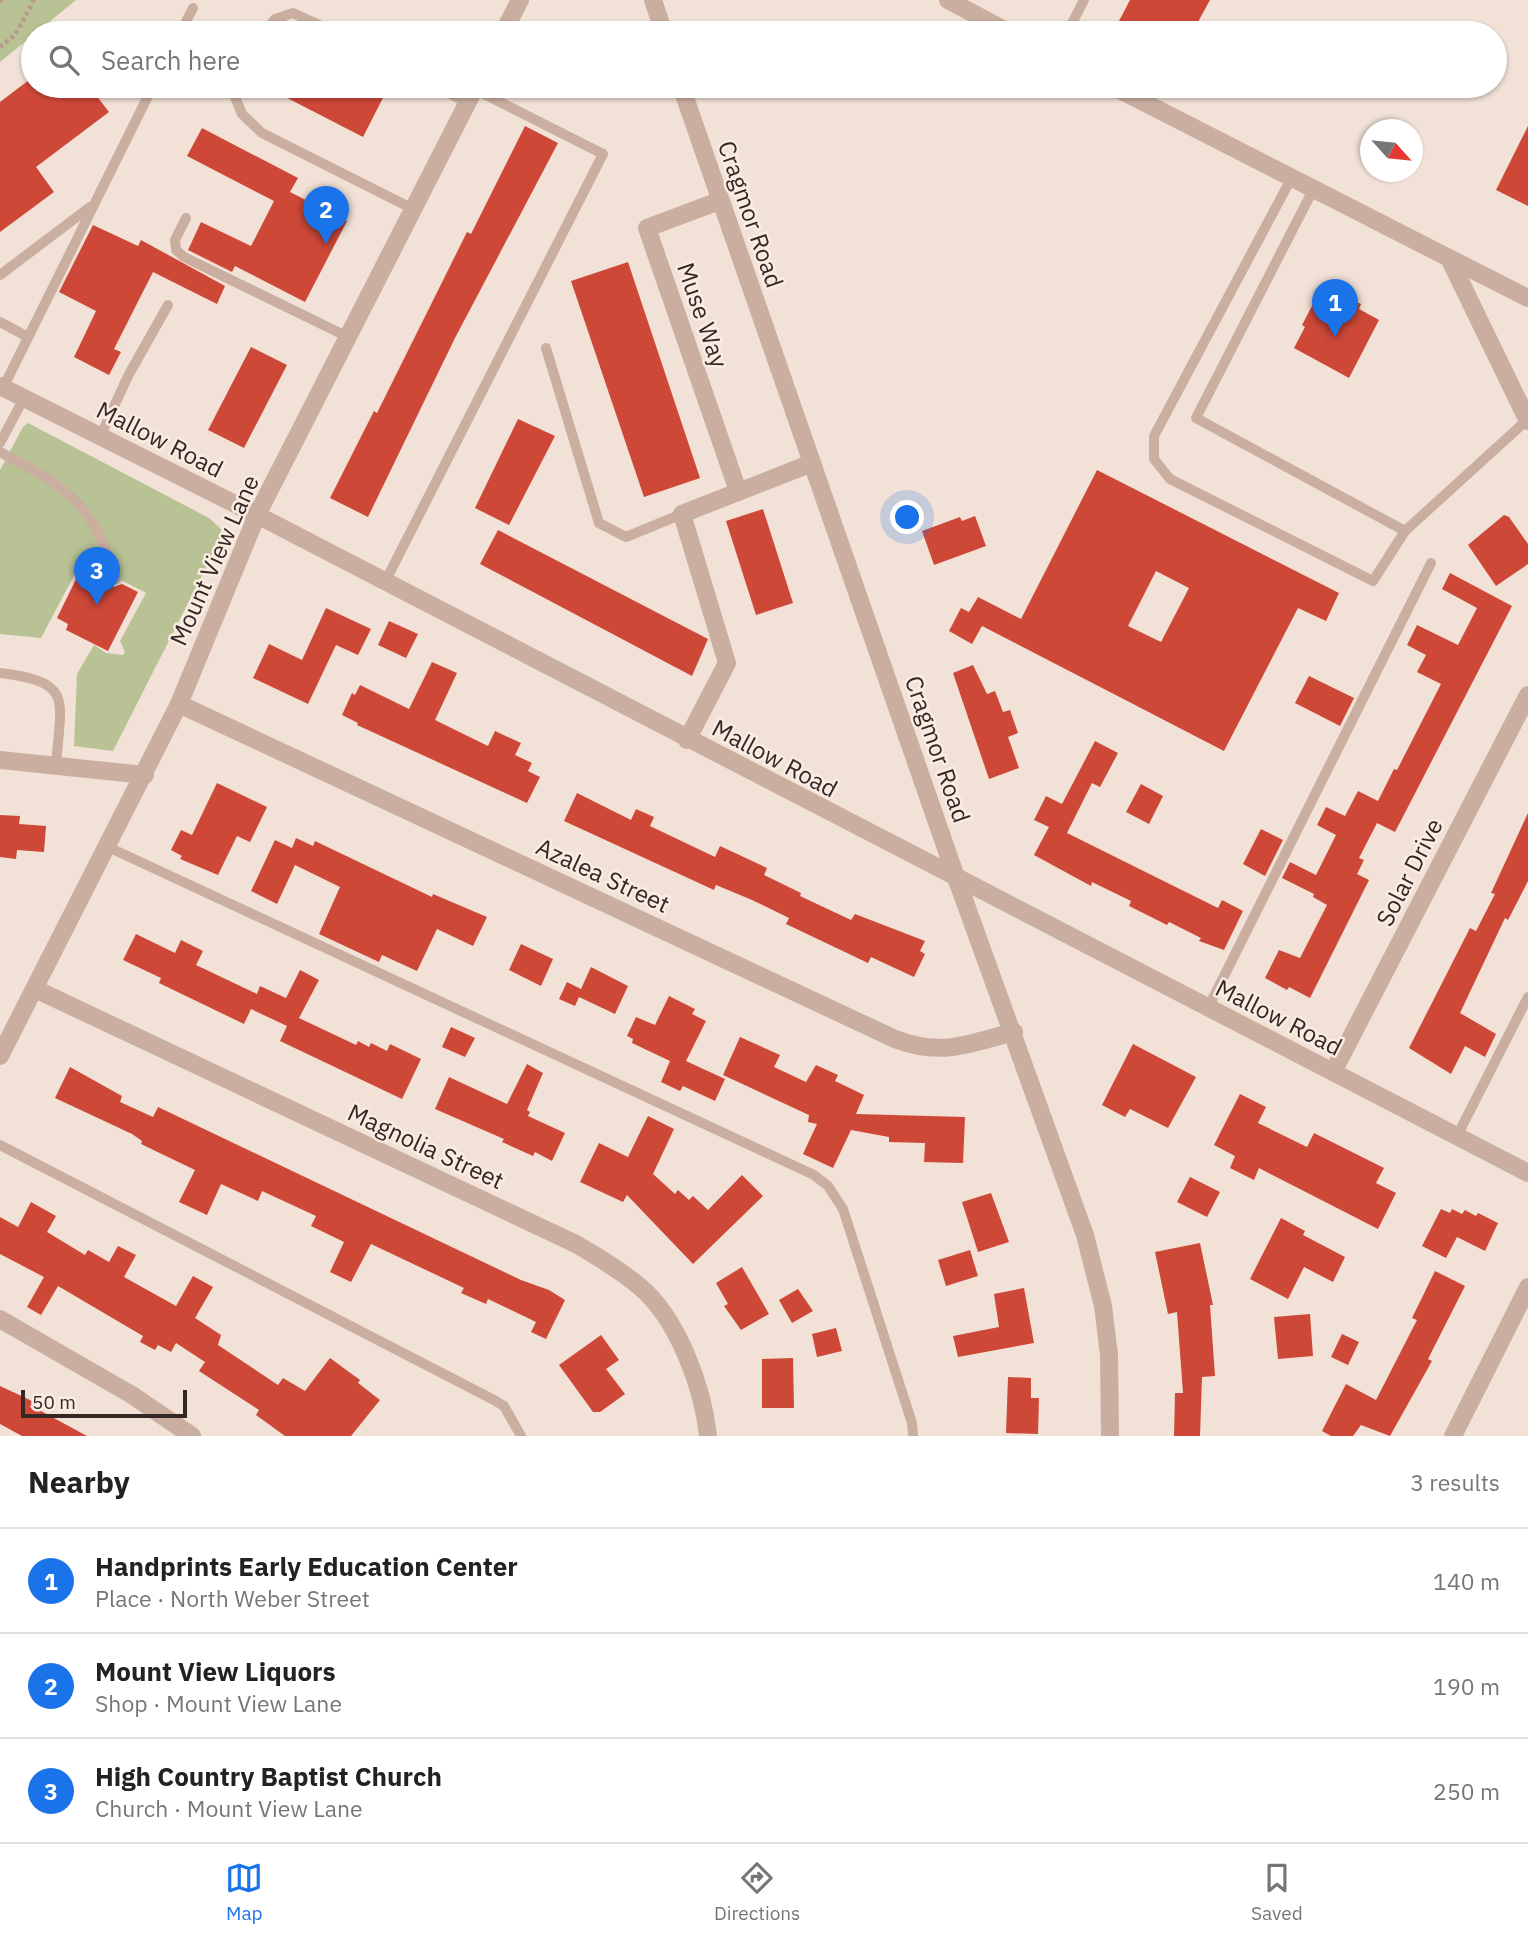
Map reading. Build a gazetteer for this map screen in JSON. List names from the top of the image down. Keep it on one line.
{"streets":{"street":["Cragmor Road","Muse Way","Mallow Road","Mount View Lane","Solar Drive","Azalea Street","Magnolia Street"]},"crossings":[["Cragmor Road","Muse Way"],["Cragmor Road","Mallow Road"],["Cragmor Road","Azalea Street"],["Mallow Road","Mount View Lane"],["Mallow Road","Solar Drive"],["Mount View Lane","Azalea Street"],["Mount View Lane","Magnolia Street"]],"scale_bar":"50 m","north":"bottom right","page":{"search":"Search here","pins":["2","1","3"],"scale":"50 m","heading":["Nearby","3 results"],"list":[{"mark":"1","name":"Handprints Early Education Center","note":"Place · North Weber Street","value":"140 m"},{"mark":"2","name":"Mount View Liquors","note":"Shop · Mount View Lane","value":"190 m"},{"mark":"3","name":"High Country Baptist Church","note":"Church · Mount View Lane","value":"250 m"}],"nav":["Map","Directions","Saved"]}}
